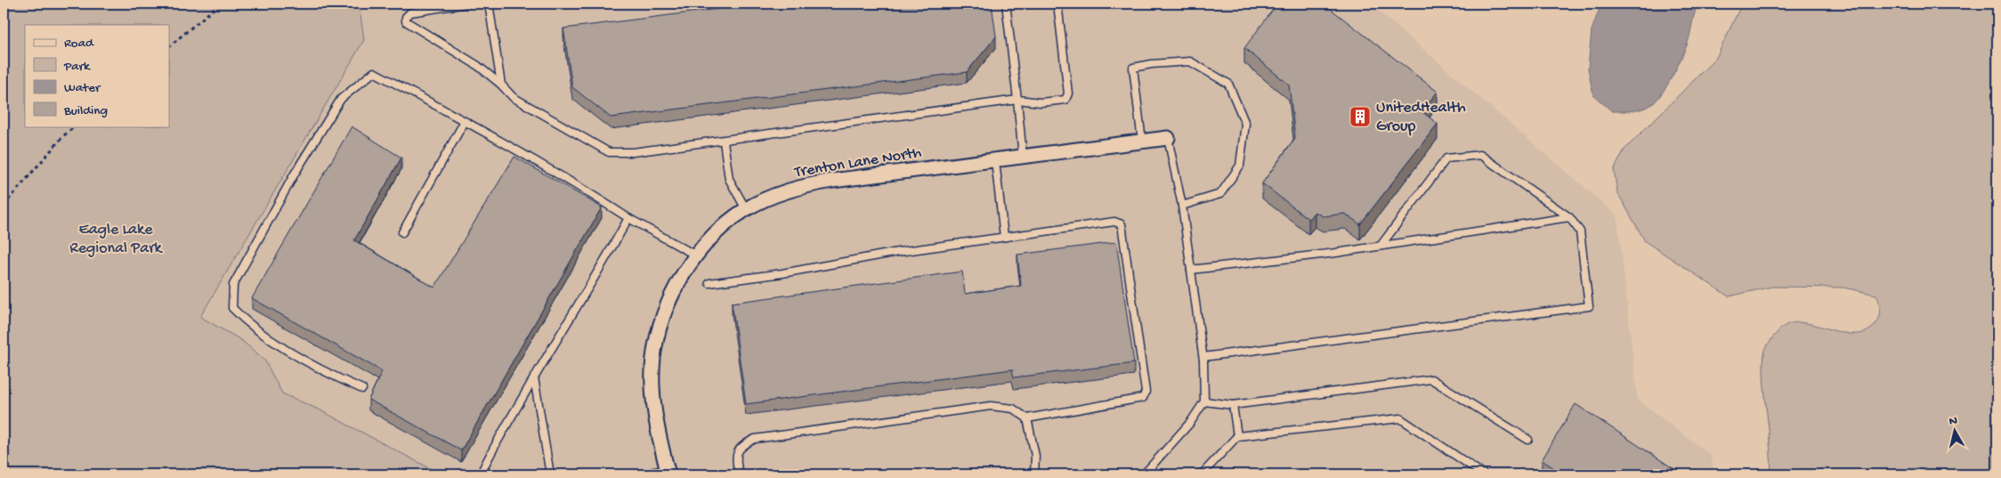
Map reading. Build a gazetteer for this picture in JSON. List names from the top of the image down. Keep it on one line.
{"streets":{"street":["Trenton Lane North"]},"parks":["Eagle Lake Regional Park"],"places":{"building":["UnitedHealth Group"]},"legend":["Road","Park","Water","Building"],"north":"top"}
